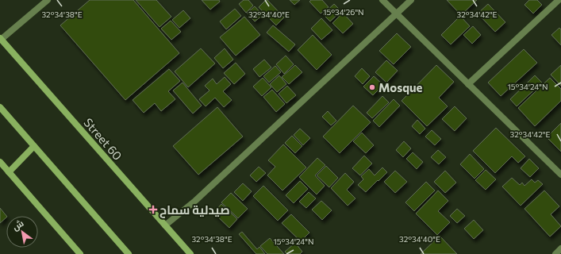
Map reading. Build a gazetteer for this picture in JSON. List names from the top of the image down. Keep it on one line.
{"streets":{"main road":["Street 60"]},"places":{"other":["Mosque"],"health":["صيدلية سماح"]},"north":"top left","coordinates":["15°34'26\"N","32°34'38\"E","32°34'40\"E","32°34'42\"E","15°34'24\"N"]}
